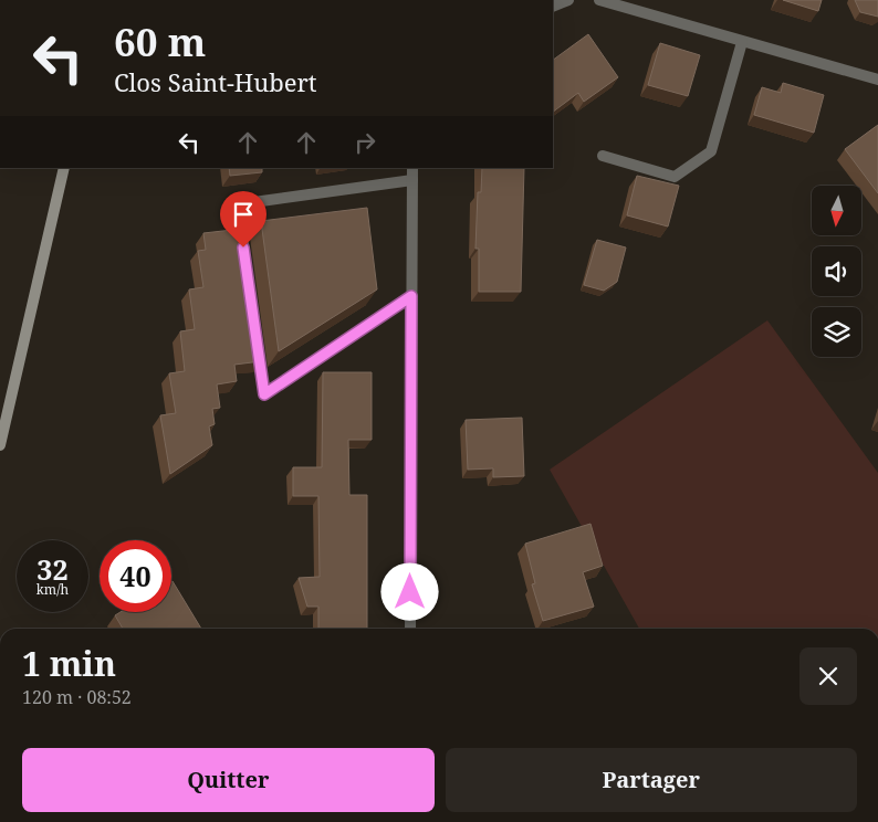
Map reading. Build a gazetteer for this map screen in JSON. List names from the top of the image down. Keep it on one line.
{"north":"bottom","page":{"turn":["60 m","Clos Saint-Hubert"],"speed":"32 km/h","limit":"40","heading":["1 min","120 m · 08:52"],"buttons":["Quitter","Partager"]}}
